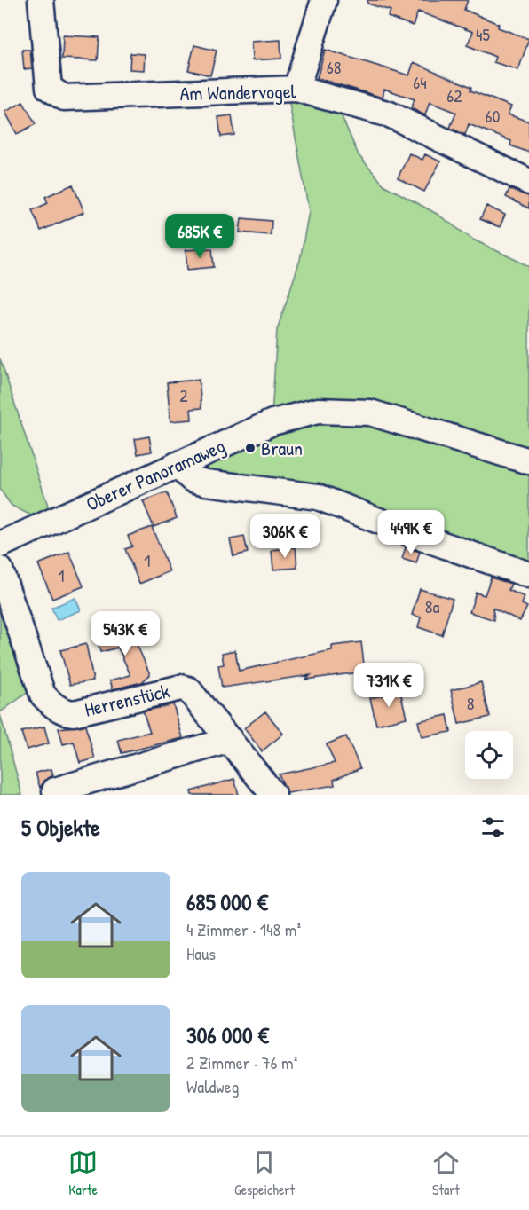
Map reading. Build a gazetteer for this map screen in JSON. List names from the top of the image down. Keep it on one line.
{"streets":{"street":["Am Wandervogel","Oberer Panoramaweg","Herrenstück"]},"places":["Braun"],"house_numbers":["45","68","64","62","60","2","1","1","8a","8"],"page":{"price":["685K €","449K €","306K €","543K €","731K €"],"heading":"5 Objekte","list":[{"name":"685 000 €","note":"4 Zimmer · 148 m² · Haus"},{"name":"306 000 €","note":"2 Zimmer · 76 m² · Waldweg"}],"tabs":["Karte","Gespeichert","Start"]}}
